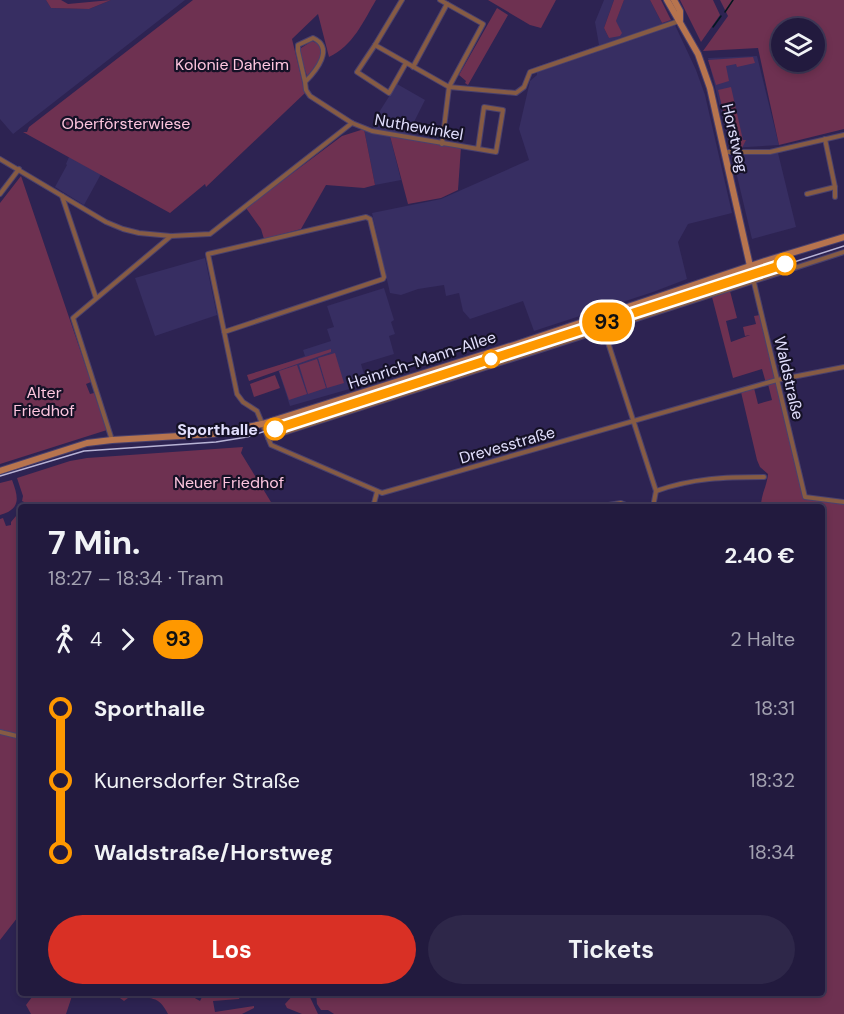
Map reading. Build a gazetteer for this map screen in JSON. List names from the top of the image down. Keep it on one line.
{"streets":{"main road":["Horstweg","Heinrich-Mann-Allee"],"street":["Nuthewinkel","Waldstraße","Drevesstraße"]},"crossings":[["Horstweg","Heinrich-Mann-Allee"],["Horstweg","Waldstraße"],["Heinrich-Mann-Allee","Waldstraße"],["Waldstraße","Drevesstraße"]],"parks":["Kolonie Daheim","Oberförsterwiese","Alter Friedhof","Neuer Friedhof"],"places":["Sporthalle"],"lines":["tram line 93"],"page":{"on_map":"93","heading":["7 Min.","18:27 – 18:34 · Tram","2.40 €"],"legs":["4","93","2 Halte"],"list":[{"name":"Sporthalle","value":"18:31"},{"name":"Kunersdorfer Straße","value":"18:32"},{"name":"Waldstraße/Horstweg","value":"18:34"}],"buttons":["Los","Tickets"]}}
